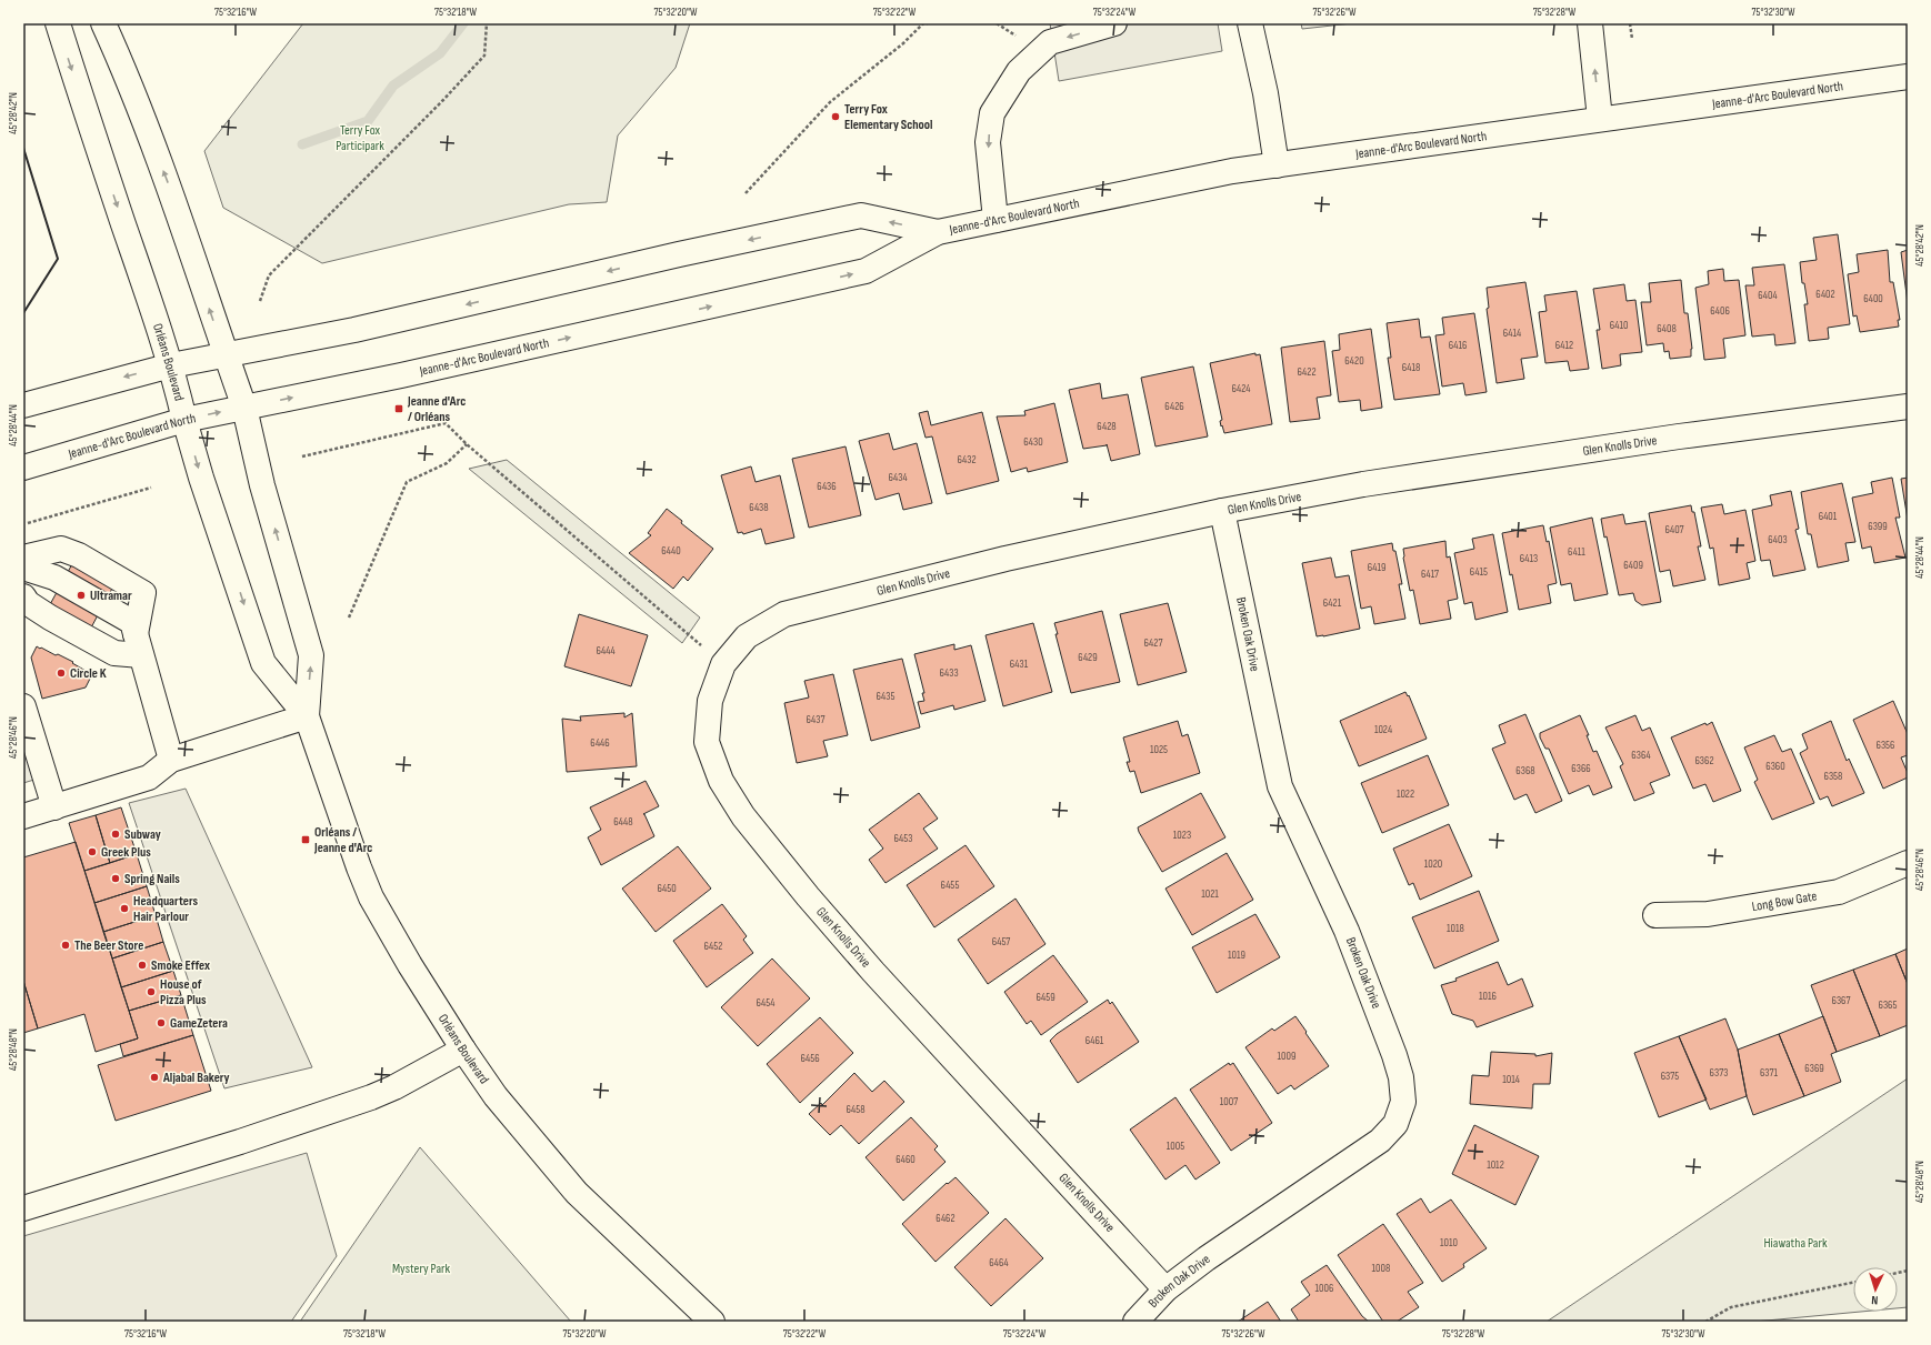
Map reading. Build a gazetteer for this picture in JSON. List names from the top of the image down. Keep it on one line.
{"streets":{"street":["Jeanne-d'Arc Boulevard North","Orléans Boulevard","Glen Knolls Drive","Broken Oak Drive","Long Bow Gate"]},"crossings":[["Jeanne-d'Arc Boulevard North","Orléans Boulevard"],["Glen Knolls Drive","Broken Oak Drive"]],"parks":["Terry Fox Participark","Hiawatha Park","Mystery Park"],"places":{"other":["Terry Fox Elementary School","Ultramar","Circle K","Subway","Greek Plus","Spring Nails","Headquarters Hair Parlour","The Beer Store","Smoke Effex","House of Pizza Plus","GameZetera","Aljabal Bakery"],"transit":["Jeanne d'Arc / Orléans","Orléans / Jeanne d'Arc"]},"house_numbers":["6402","6404","6400","6406","6410","6408","6414","6416","6412","6420","6418","6422","6424","6426","6428","6430","6432","6434","6436","6438","6401","6399","6407","6403","6440","6411","6413","6409","6419","6415","6417","6421","6427","6444","6429","6431","6433","6435","6437","1024","6446","6356","1025","6364","6362","6360","6366","6368","6358","1022","6448","1023","6453","1020","6455","6450","1021","1018","6457","6452","1019","1016","6459","6367","6454","6365","6461","1009","6456","6369","6373","6371","6375","1014","1007","6458","1005","6460","1012","6462","1010","6464","1008","1006"],"north":"bottom","coordinates":["75°32'16\"W","75°32'18\"W","75°32'20\"W","75°32'22\"W","75°32'24\"W","75°32'26\"W","75°32'28\"W","75°32'30\"W","45°28'42\"N","45°28'44\"N","45°28'46\"N","45°28'48\"N"]}
